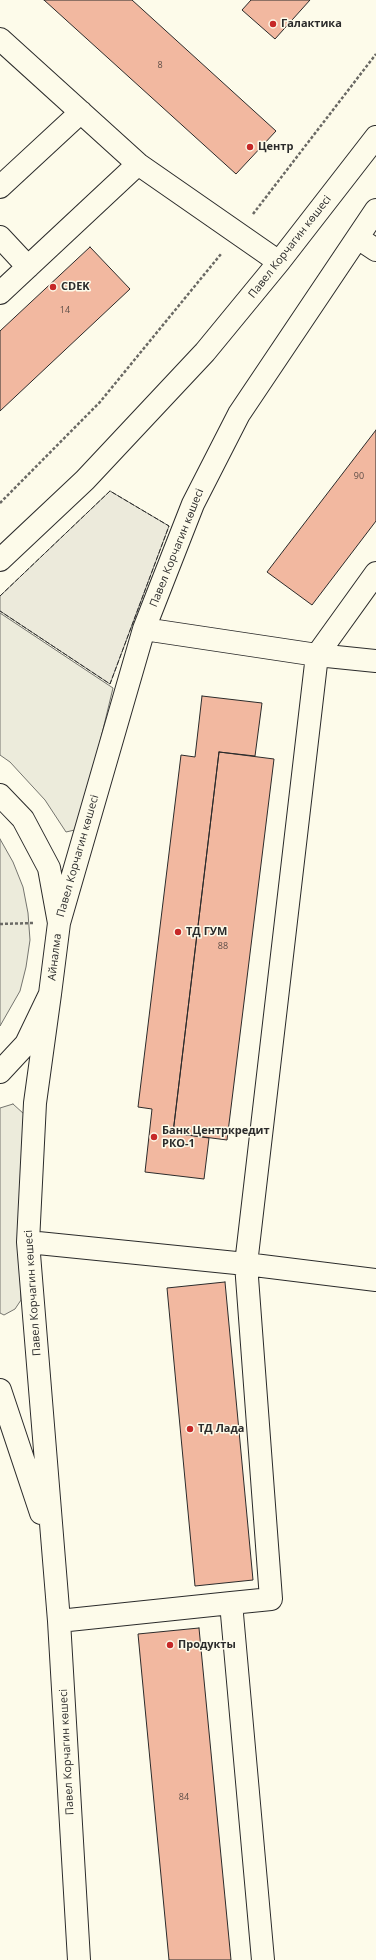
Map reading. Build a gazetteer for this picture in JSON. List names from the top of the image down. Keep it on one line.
{"streets":{"street":["Павел Корчагин көшесі","Айналма"]},"crossings":[["Павел Корчагин көшесі","Айналма"]],"places":["Галактика","Центр","CDEK","ТД ГУМ","Банк Центркредит РКО-1","ТД Лада","Продукты"],"house_numbers":["8","14","90","88","84"]}
